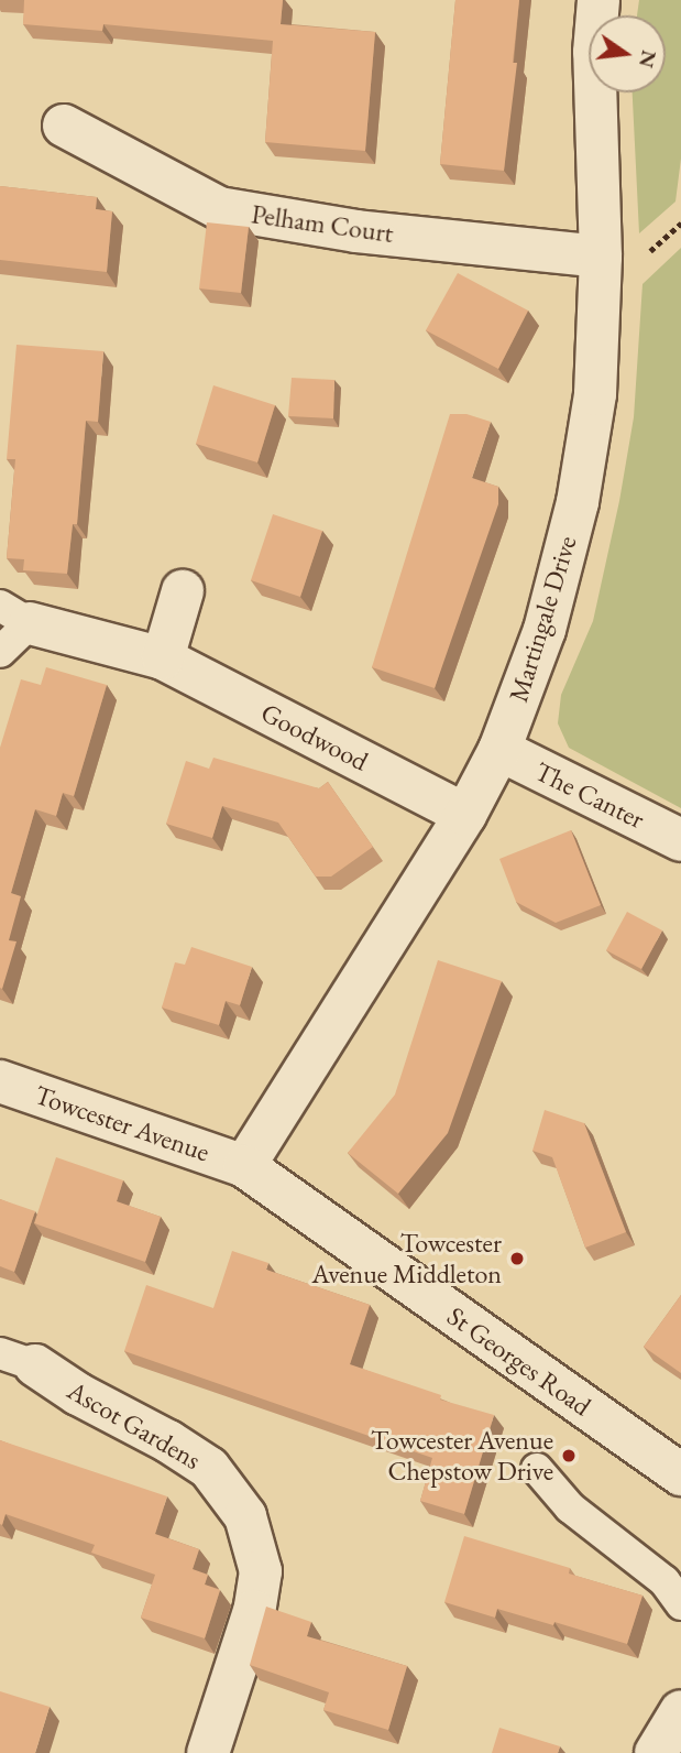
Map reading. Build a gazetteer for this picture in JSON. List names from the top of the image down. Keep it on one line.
{"streets":{"street":["Pelham Court","Martingale Drive","Goodwood","The Canter","Towcester Avenue","St Georges Road","Ascot Gardens"]},"crossings":[["Pelham Court","Martingale Drive"],["Martingale Drive","Goodwood"],["Martingale Drive","The Canter"],["Martingale Drive","Towcester Avenue"],["Martingale Drive","St Georges Road"],["Towcester Avenue","St Georges Road"]],"places":["Towcester Avenue Middleton","Towcester Avenue Chepstow Drive"],"north":"right"}
